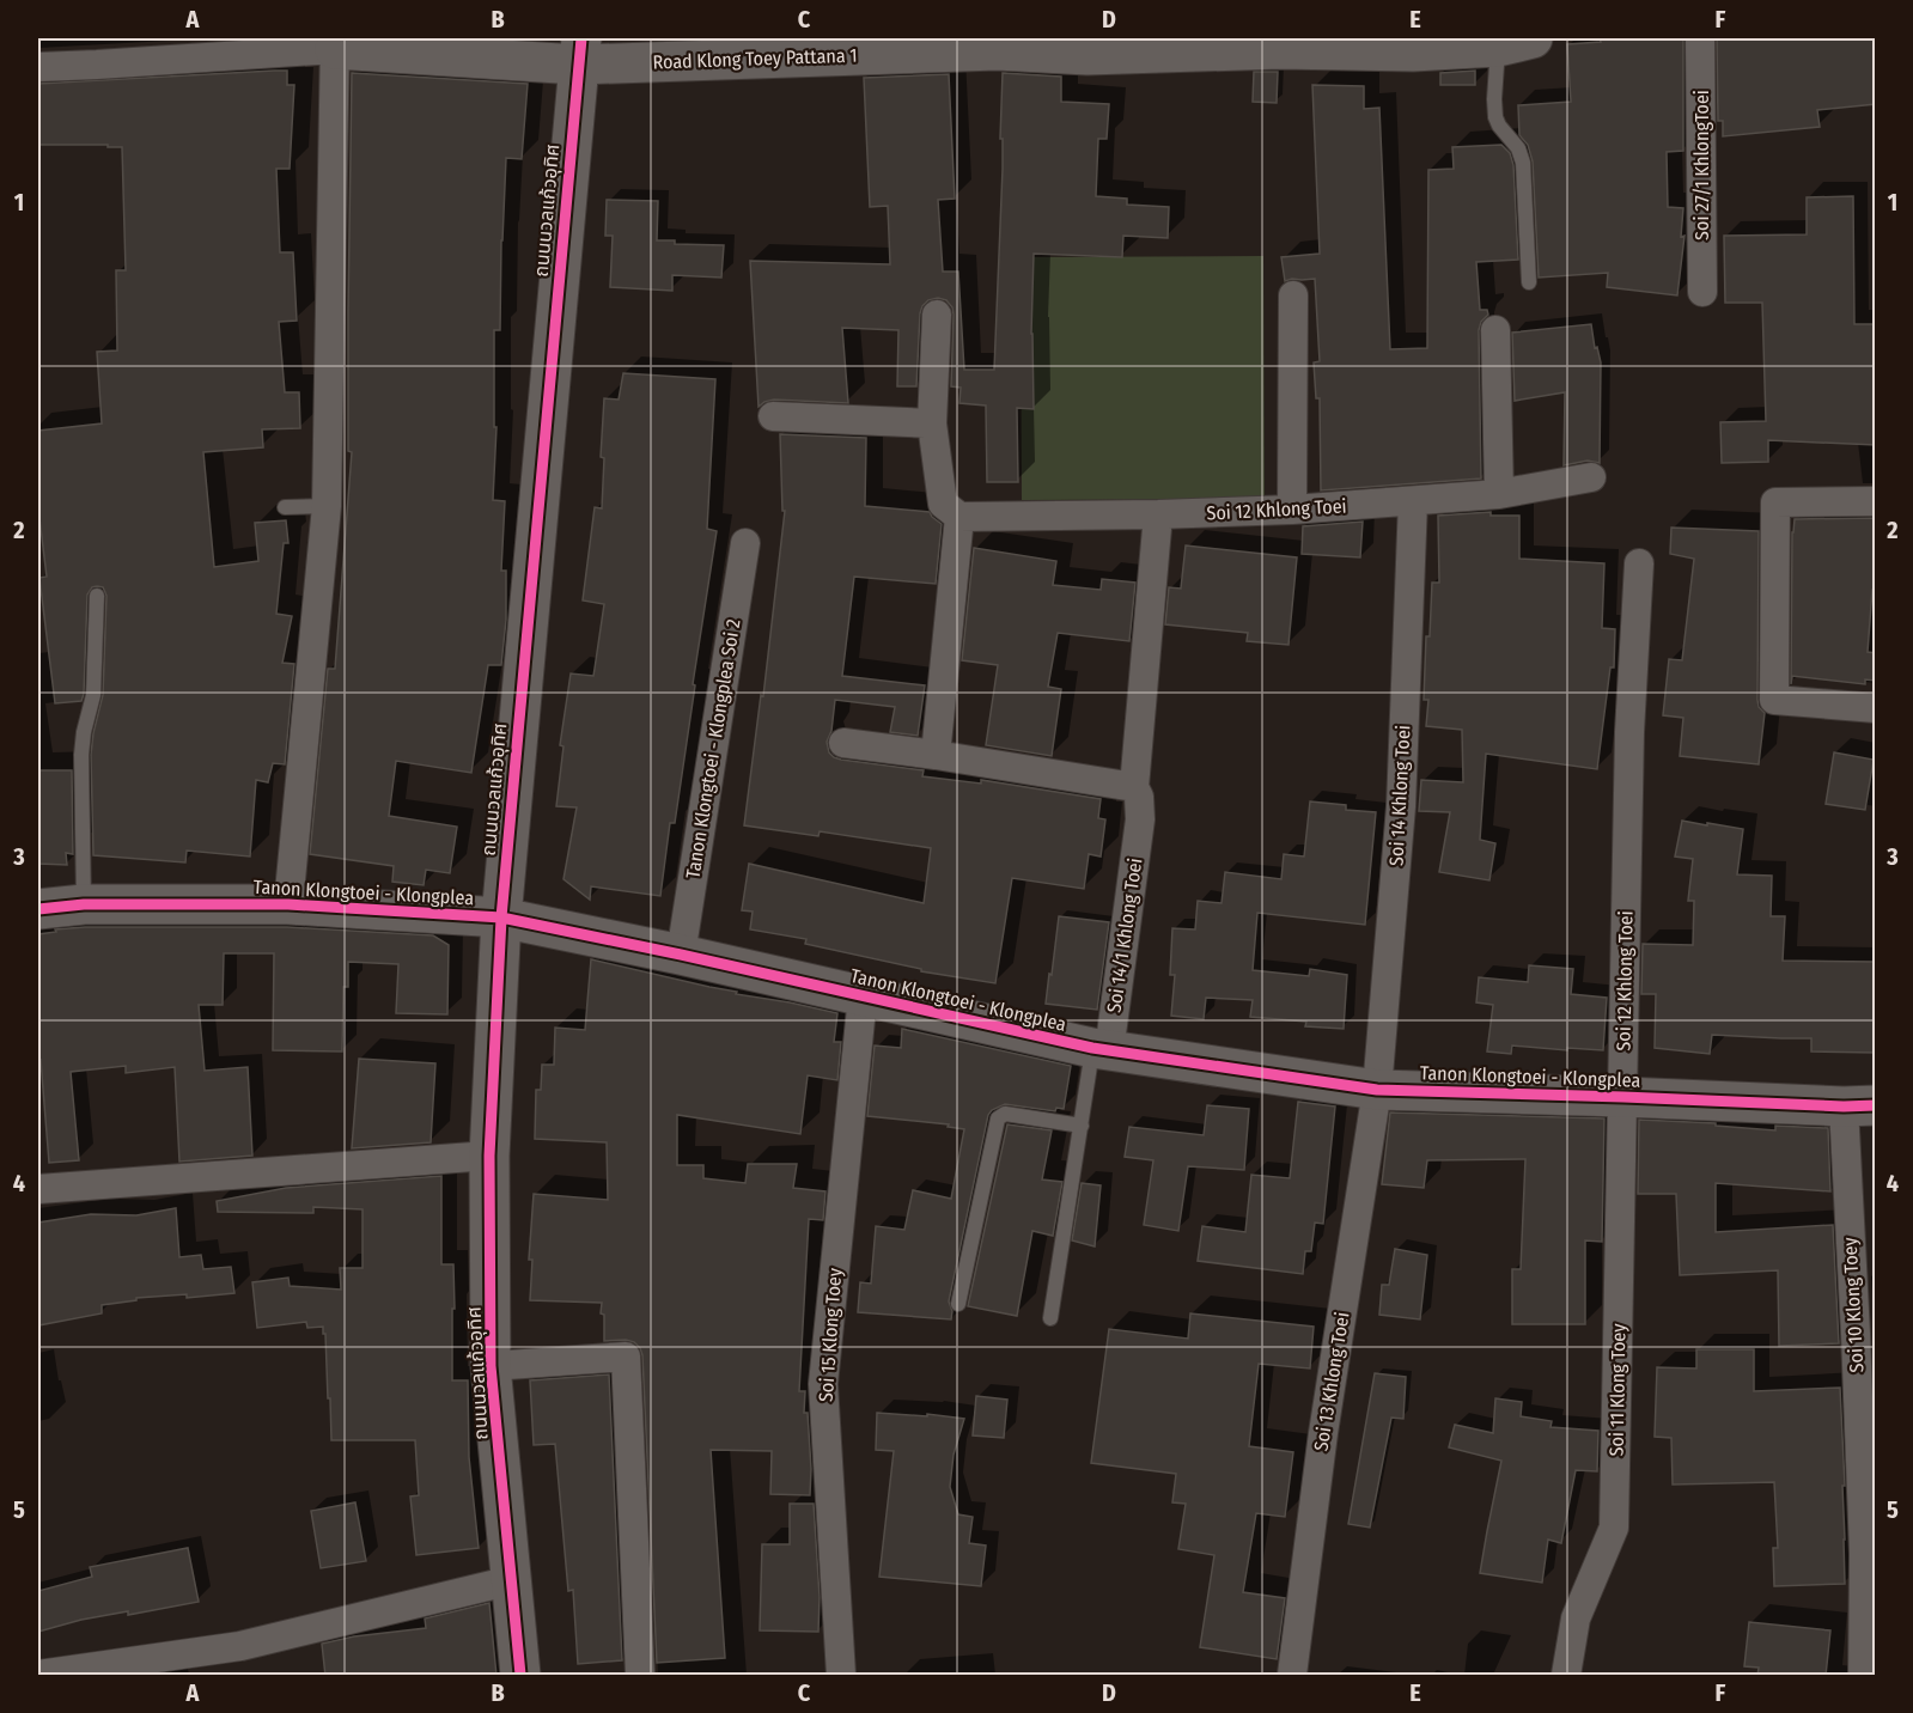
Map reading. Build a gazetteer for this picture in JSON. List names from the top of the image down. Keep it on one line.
{"streets":{"street":["Road Klong Toey Pattana 1","Soi 27/1 KhlongToei","ถนนนวลแก้วอุทิศ","Soi 12 Khlong Toei","Tanon Klongtoei - Klongplea Soi 2","Soi 14 Khlong Toei","Tanon Klongtoei - Klongplea","Soi 14/1 Khlong Toei","Soi 10 Klong Toey","Soi 15 Klong Toey","Soi 13 Khlong Toei","Soi 11 Klong Toey"]},"crossings":[["Road Klong Toey Pattana 1","ถนนนวลแก้วอุทิศ"],["ถนนนวลแก้วอุทิศ","Tanon Klongtoei - Klongplea"],["Soi 12 Khlong Toei","Soi 14 Khlong Toei"],["Soi 12 Khlong Toei","Tanon Klongtoei - Klongplea"],["Soi 12 Khlong Toei","Soi 14/1 Khlong Toei"],["Soi 12 Khlong Toei","Soi 11 Klong Toey"],["Tanon Klongtoei - Klongplea Soi 2","Tanon Klongtoei - Klongplea"],["Soi 14 Khlong Toei","Tanon Klongtoei - Klongplea"],["Soi 14 Khlong Toei","Soi 13 Khlong Toei"],["Tanon Klongtoei - Klongplea","Soi 14/1 Khlong Toei"],["Tanon Klongtoei - Klongplea","Soi 10 Klong Toey"],["Tanon Klongtoei - Klongplea","Soi 15 Klong Toey"],["Tanon Klongtoei - Klongplea","Soi 13 Khlong Toei"],["Tanon Klongtoei - Klongplea","Soi 11 Klong Toey"]],"grid":{"columns":["A","B","C","D","E","F"],"rows":["1","2","3","4","5"]}}
